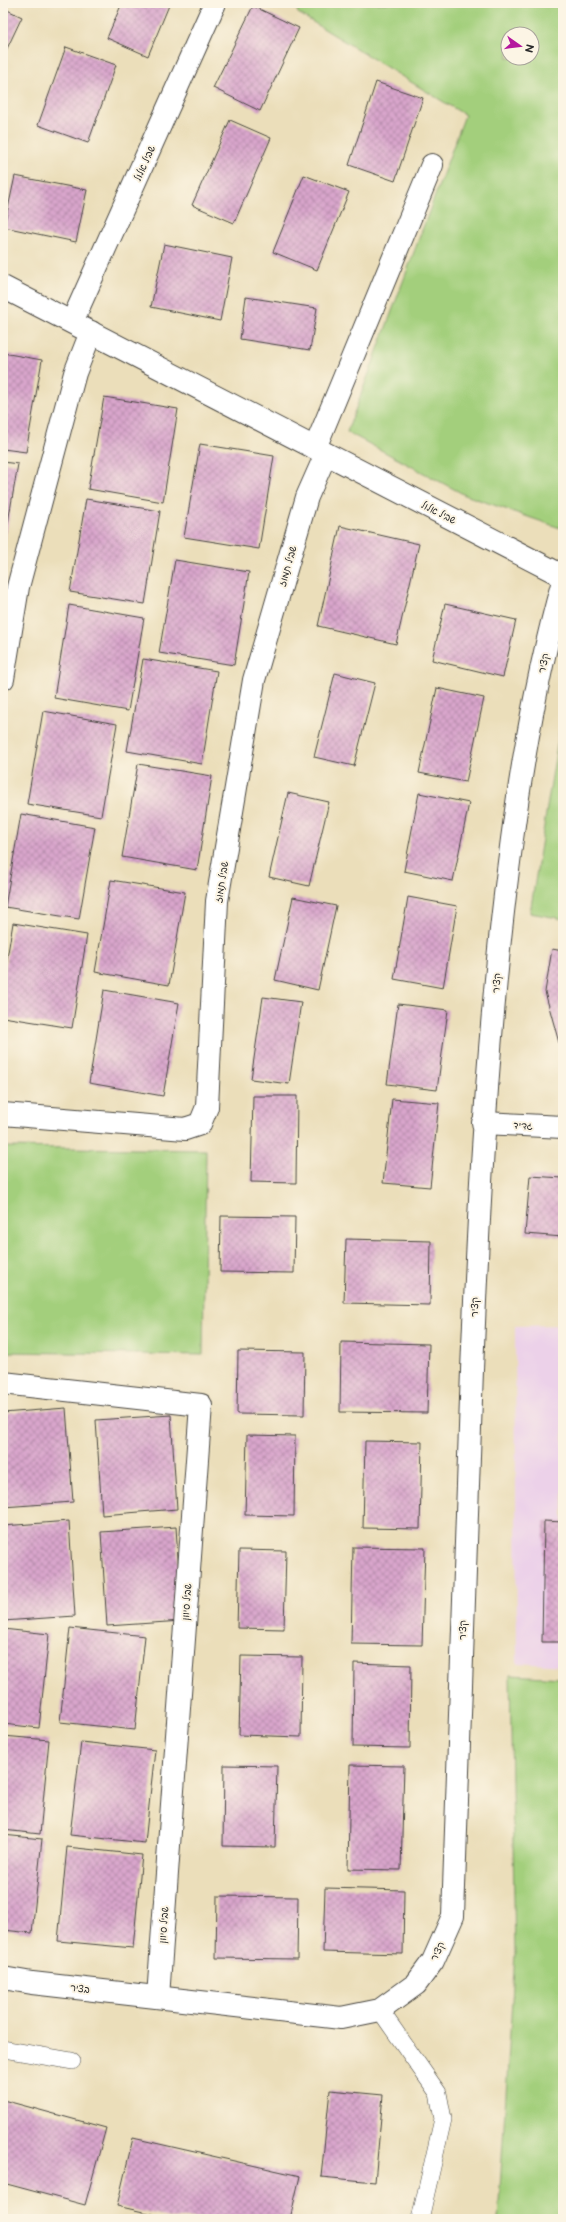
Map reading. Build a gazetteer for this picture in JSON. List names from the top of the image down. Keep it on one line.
{"streets":{"street":["שביל אלול","שביל תמוז","קציר","גדיד","שביל סיוון","בציר"]},"crossings":[["שביל אלול","שביל תמוז"],["קציר","גדיד"],["קציר","שביל סיוון"],["קציר","בציר"],["שביל סיוון","בציר"]],"north":"right"}
